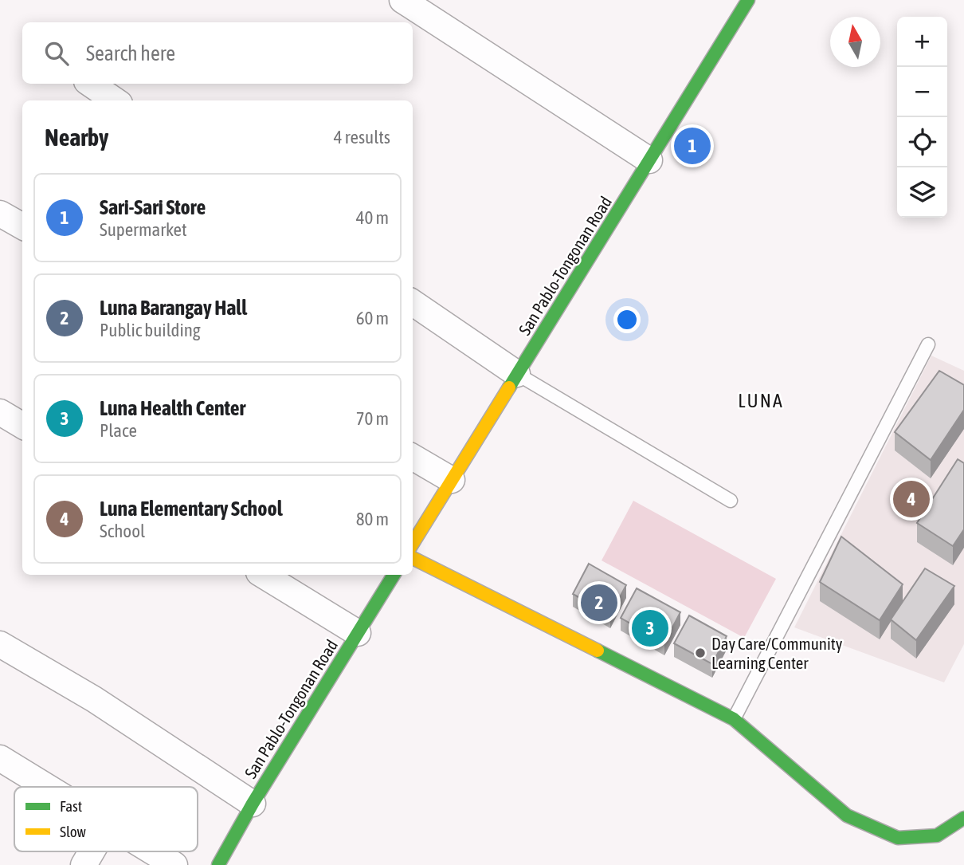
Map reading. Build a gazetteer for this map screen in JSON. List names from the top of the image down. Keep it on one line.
{"streets":{"street":["San Pablo-Tongonan Road"]},"districts":["LUNA"],"places":["Day Care/Community Learning Center"],"legend":["Fast","Slow"],"north":"top","page":{"map_buttons":["+","−"],"search":"Search here","heading":["Nearby","4 results"],"pins":["1","4","2","3"],"list":[{"mark":"1","name":"Sari-Sari Store","note":"Supermarket","value":"40 m"},{"mark":"2","name":"Luna Barangay Hall","note":"Public building","value":"60 m"},{"mark":"3","name":"Luna Health Center","note":"Place","value":"70 m"},{"mark":"4","name":"Luna Elementary School","note":"School","value":"80 m"}]}}
